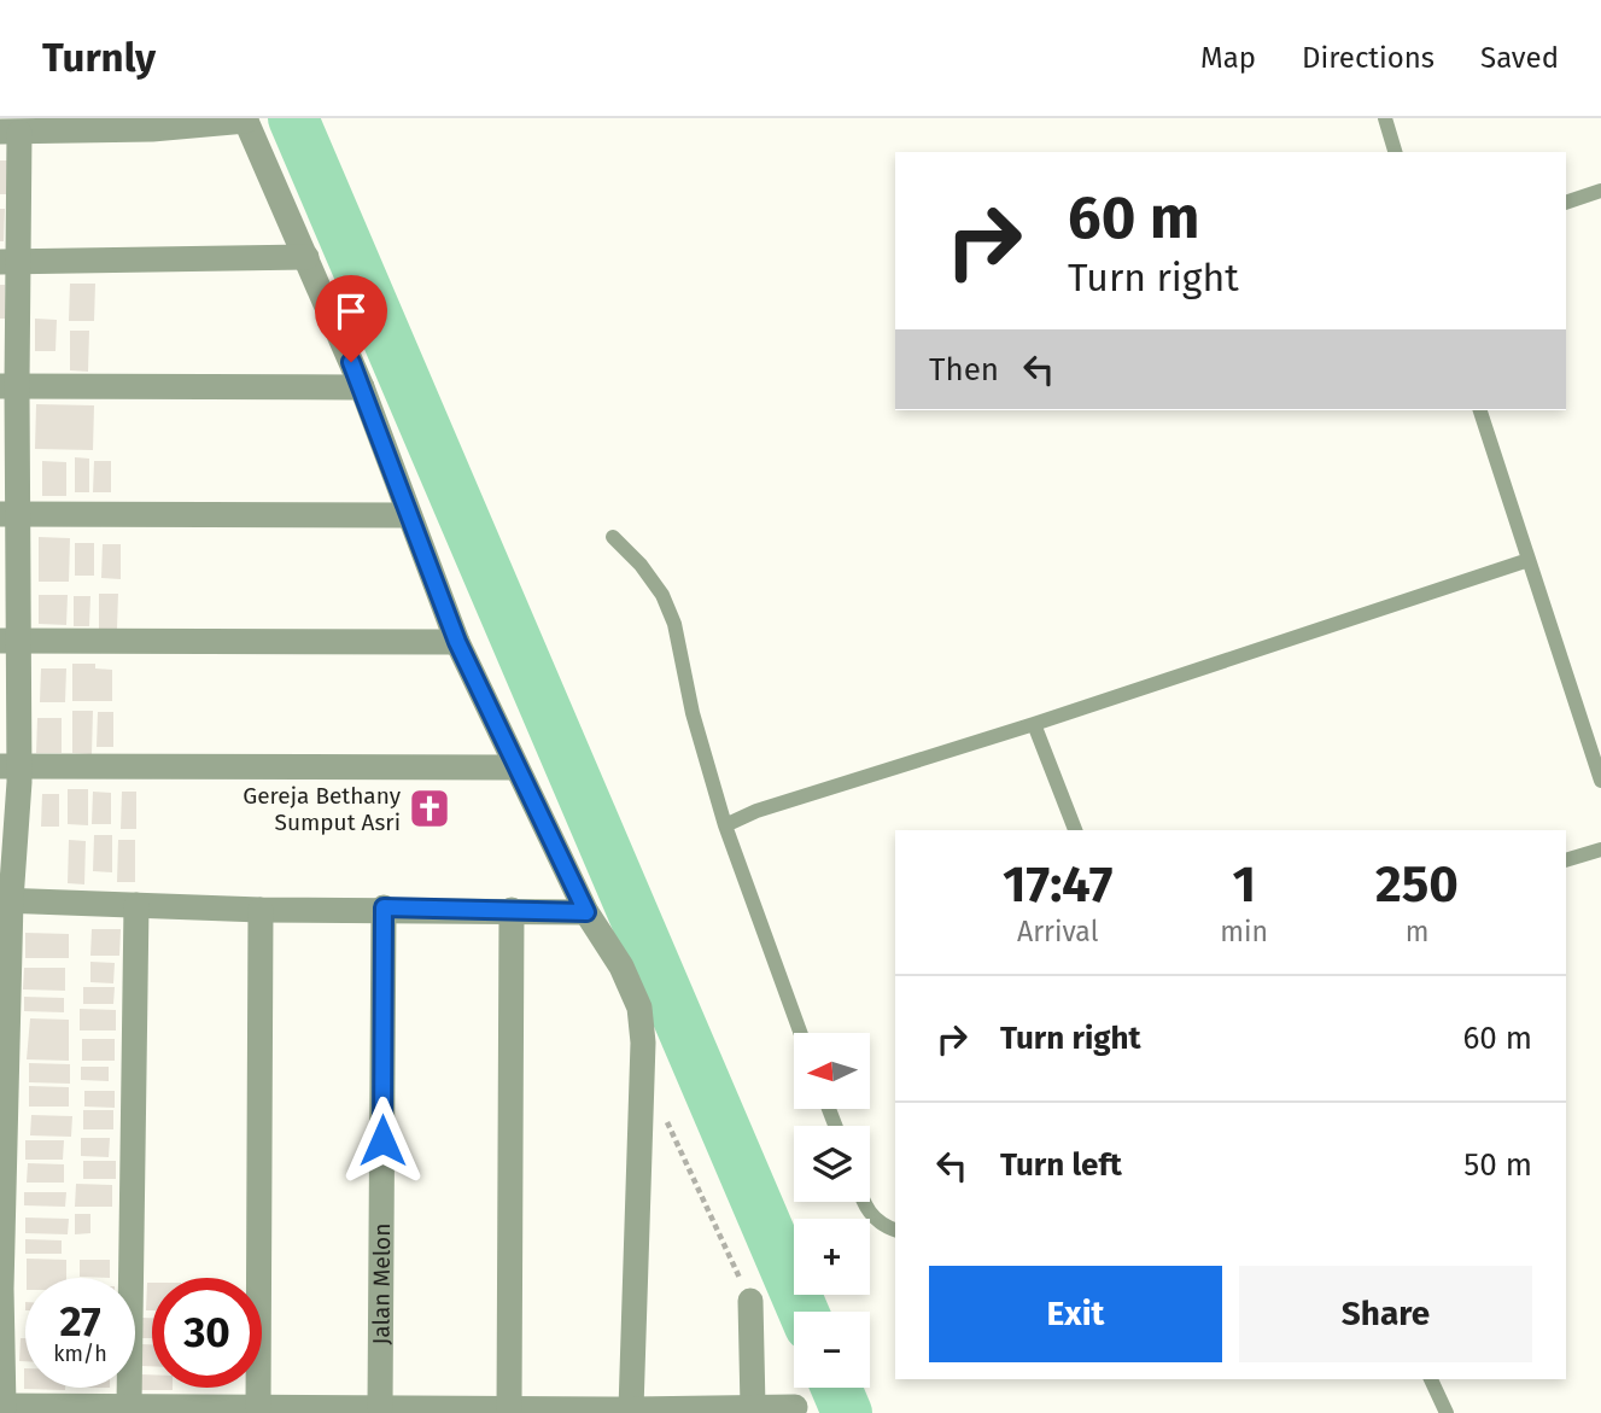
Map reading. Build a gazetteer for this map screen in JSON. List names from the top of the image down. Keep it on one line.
{"streets":{"street":["Jalan Melon"]},"places":{"church":["Gereja Bethany Sumput Asri"]},"north":"left","page":{"header":"Turnly","nav":["Map","Directions","Saved"],"turn":["60 m","Turn right"],"then":"Then","eta":["17:47","Arrival","1","min","250","m"],"list":[{"name":"Turn right","value":"60 m"},{"name":"Turn left","value":"50 m"}],"map_buttons":["+","−"],"buttons":["Exit","Share"],"speed":"27 km/h","limit":"30"}}
